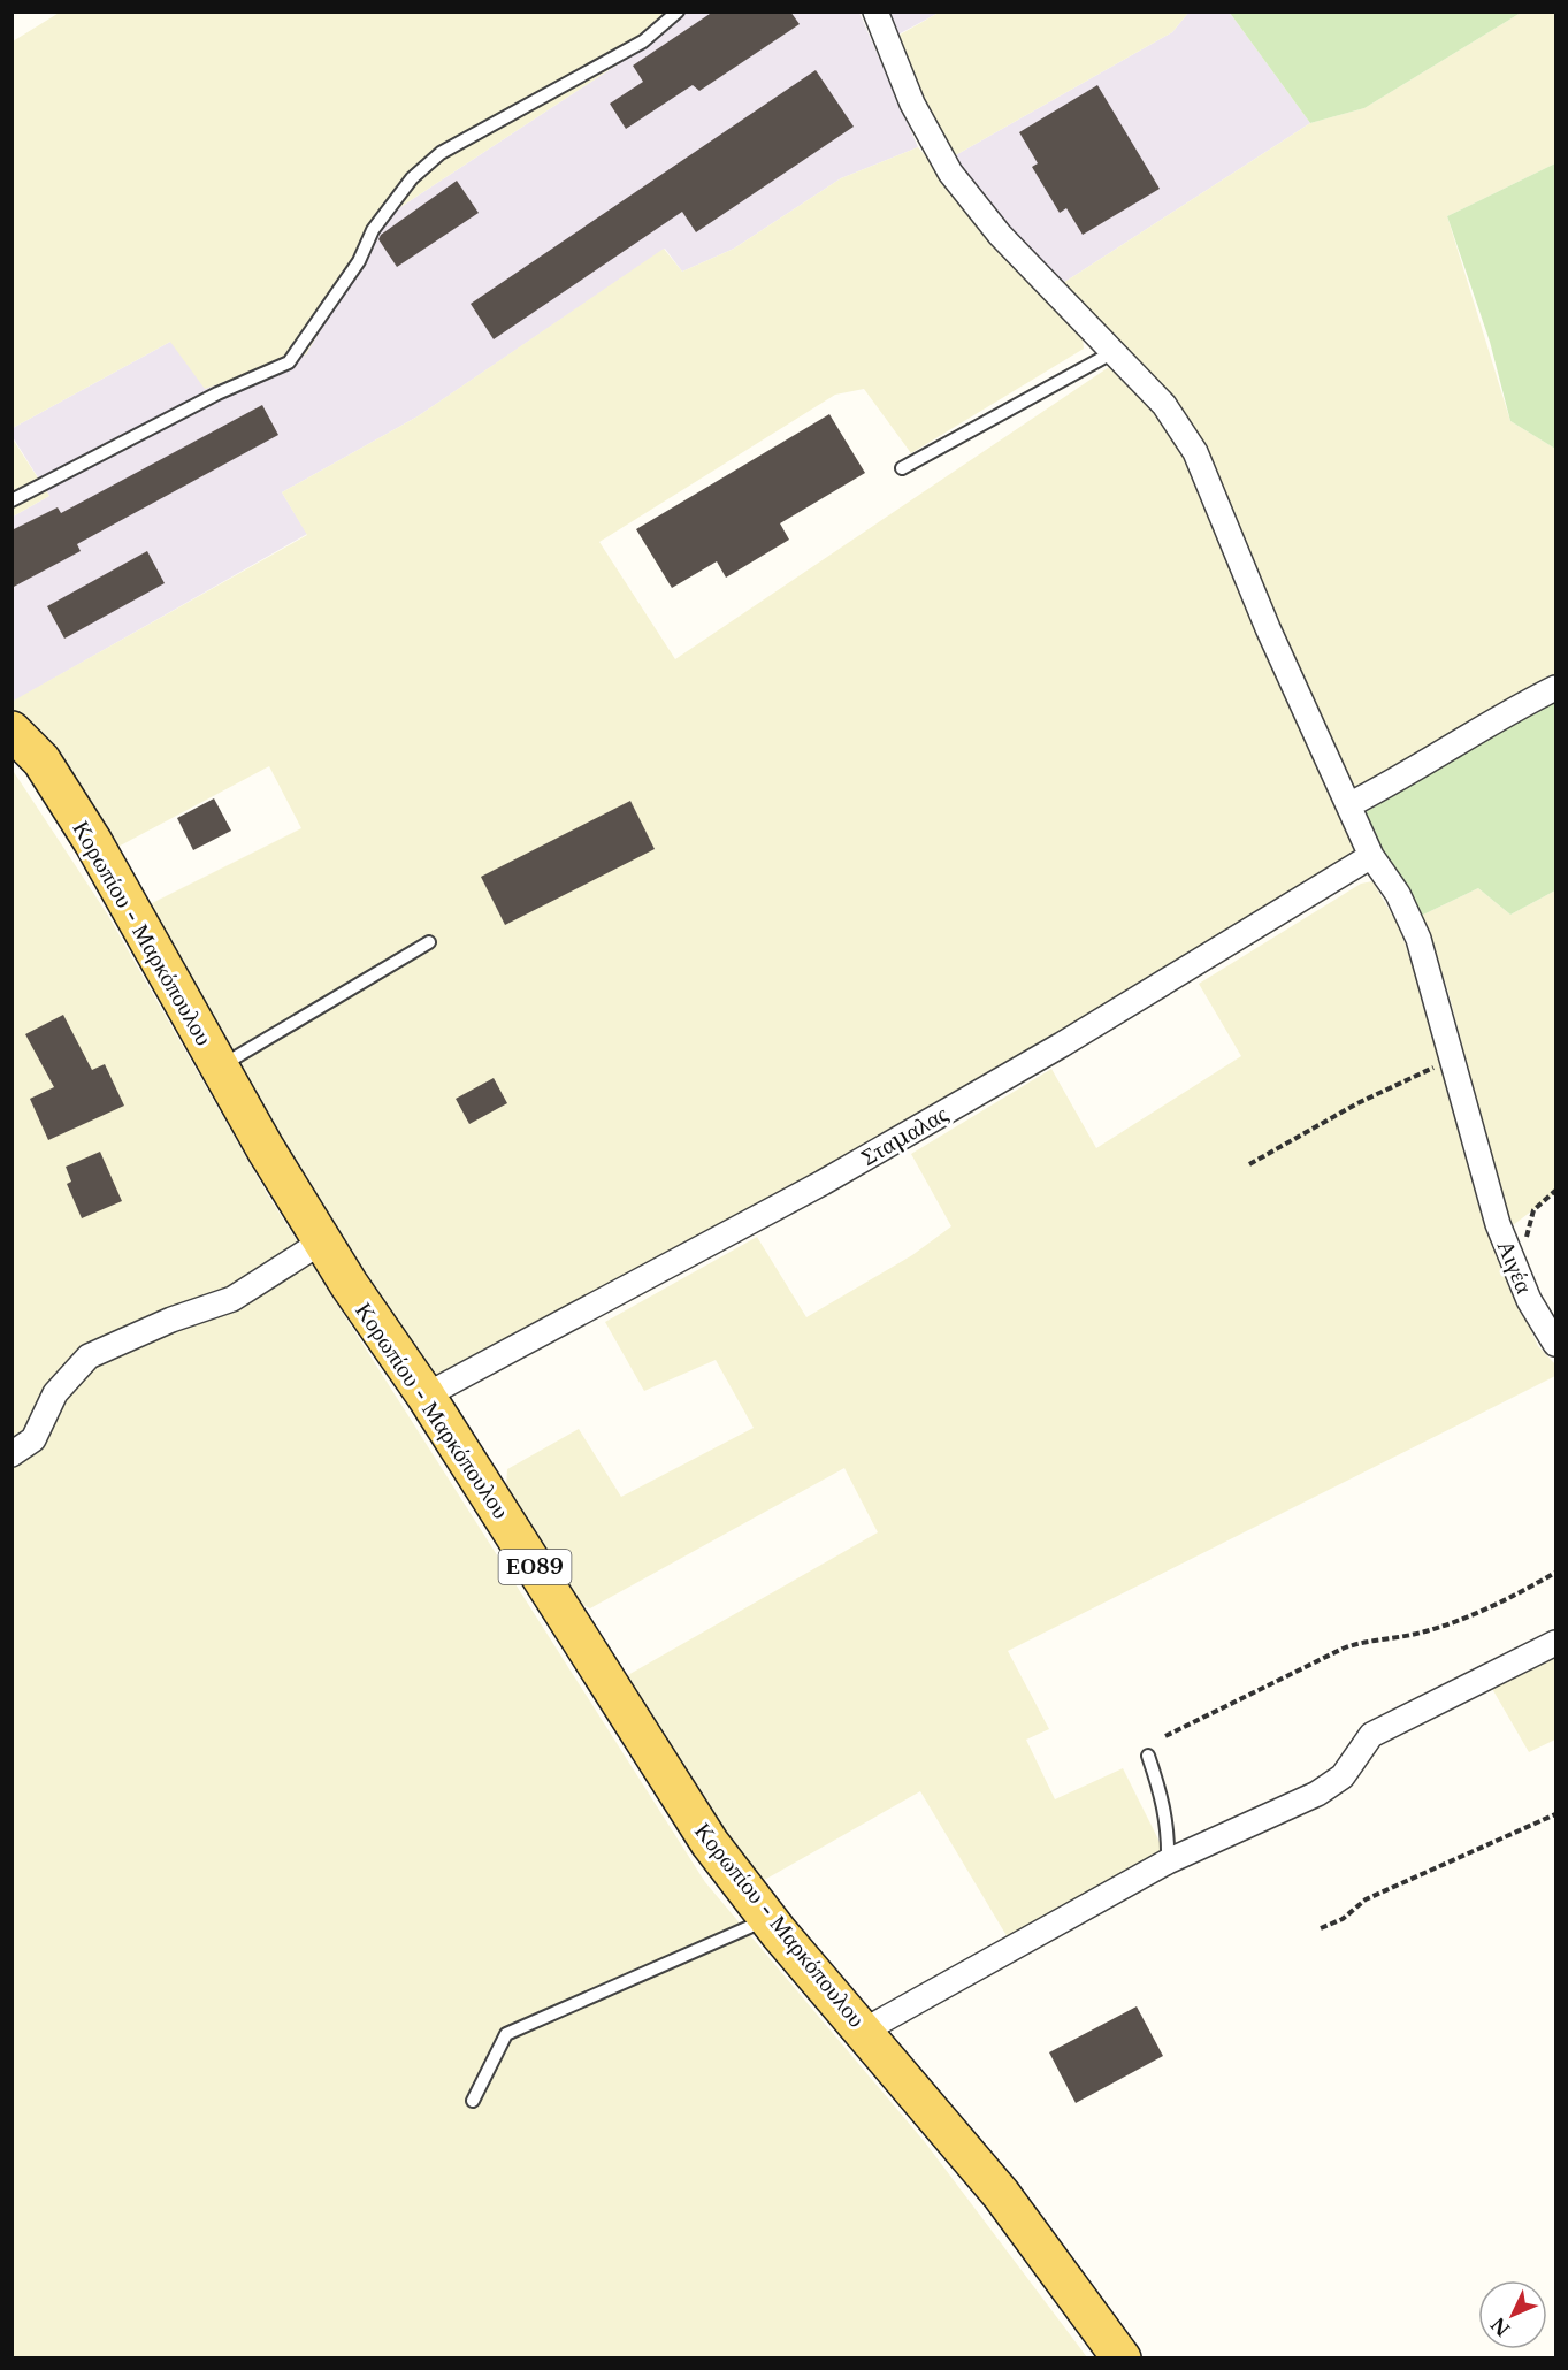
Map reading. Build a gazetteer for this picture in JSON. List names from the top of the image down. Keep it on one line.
{"streets":{"main road":["Κορωπίου - Μαρκόπουλου","ΕΟ89"],"street":["Σταμαλας","Αιγέα"]},"crossings":[["Κορωπίου - Μαρκόπουλου","Σταμαλας"],["Σταμαλας","Αιγέα"]],"north":"bottom left"}
